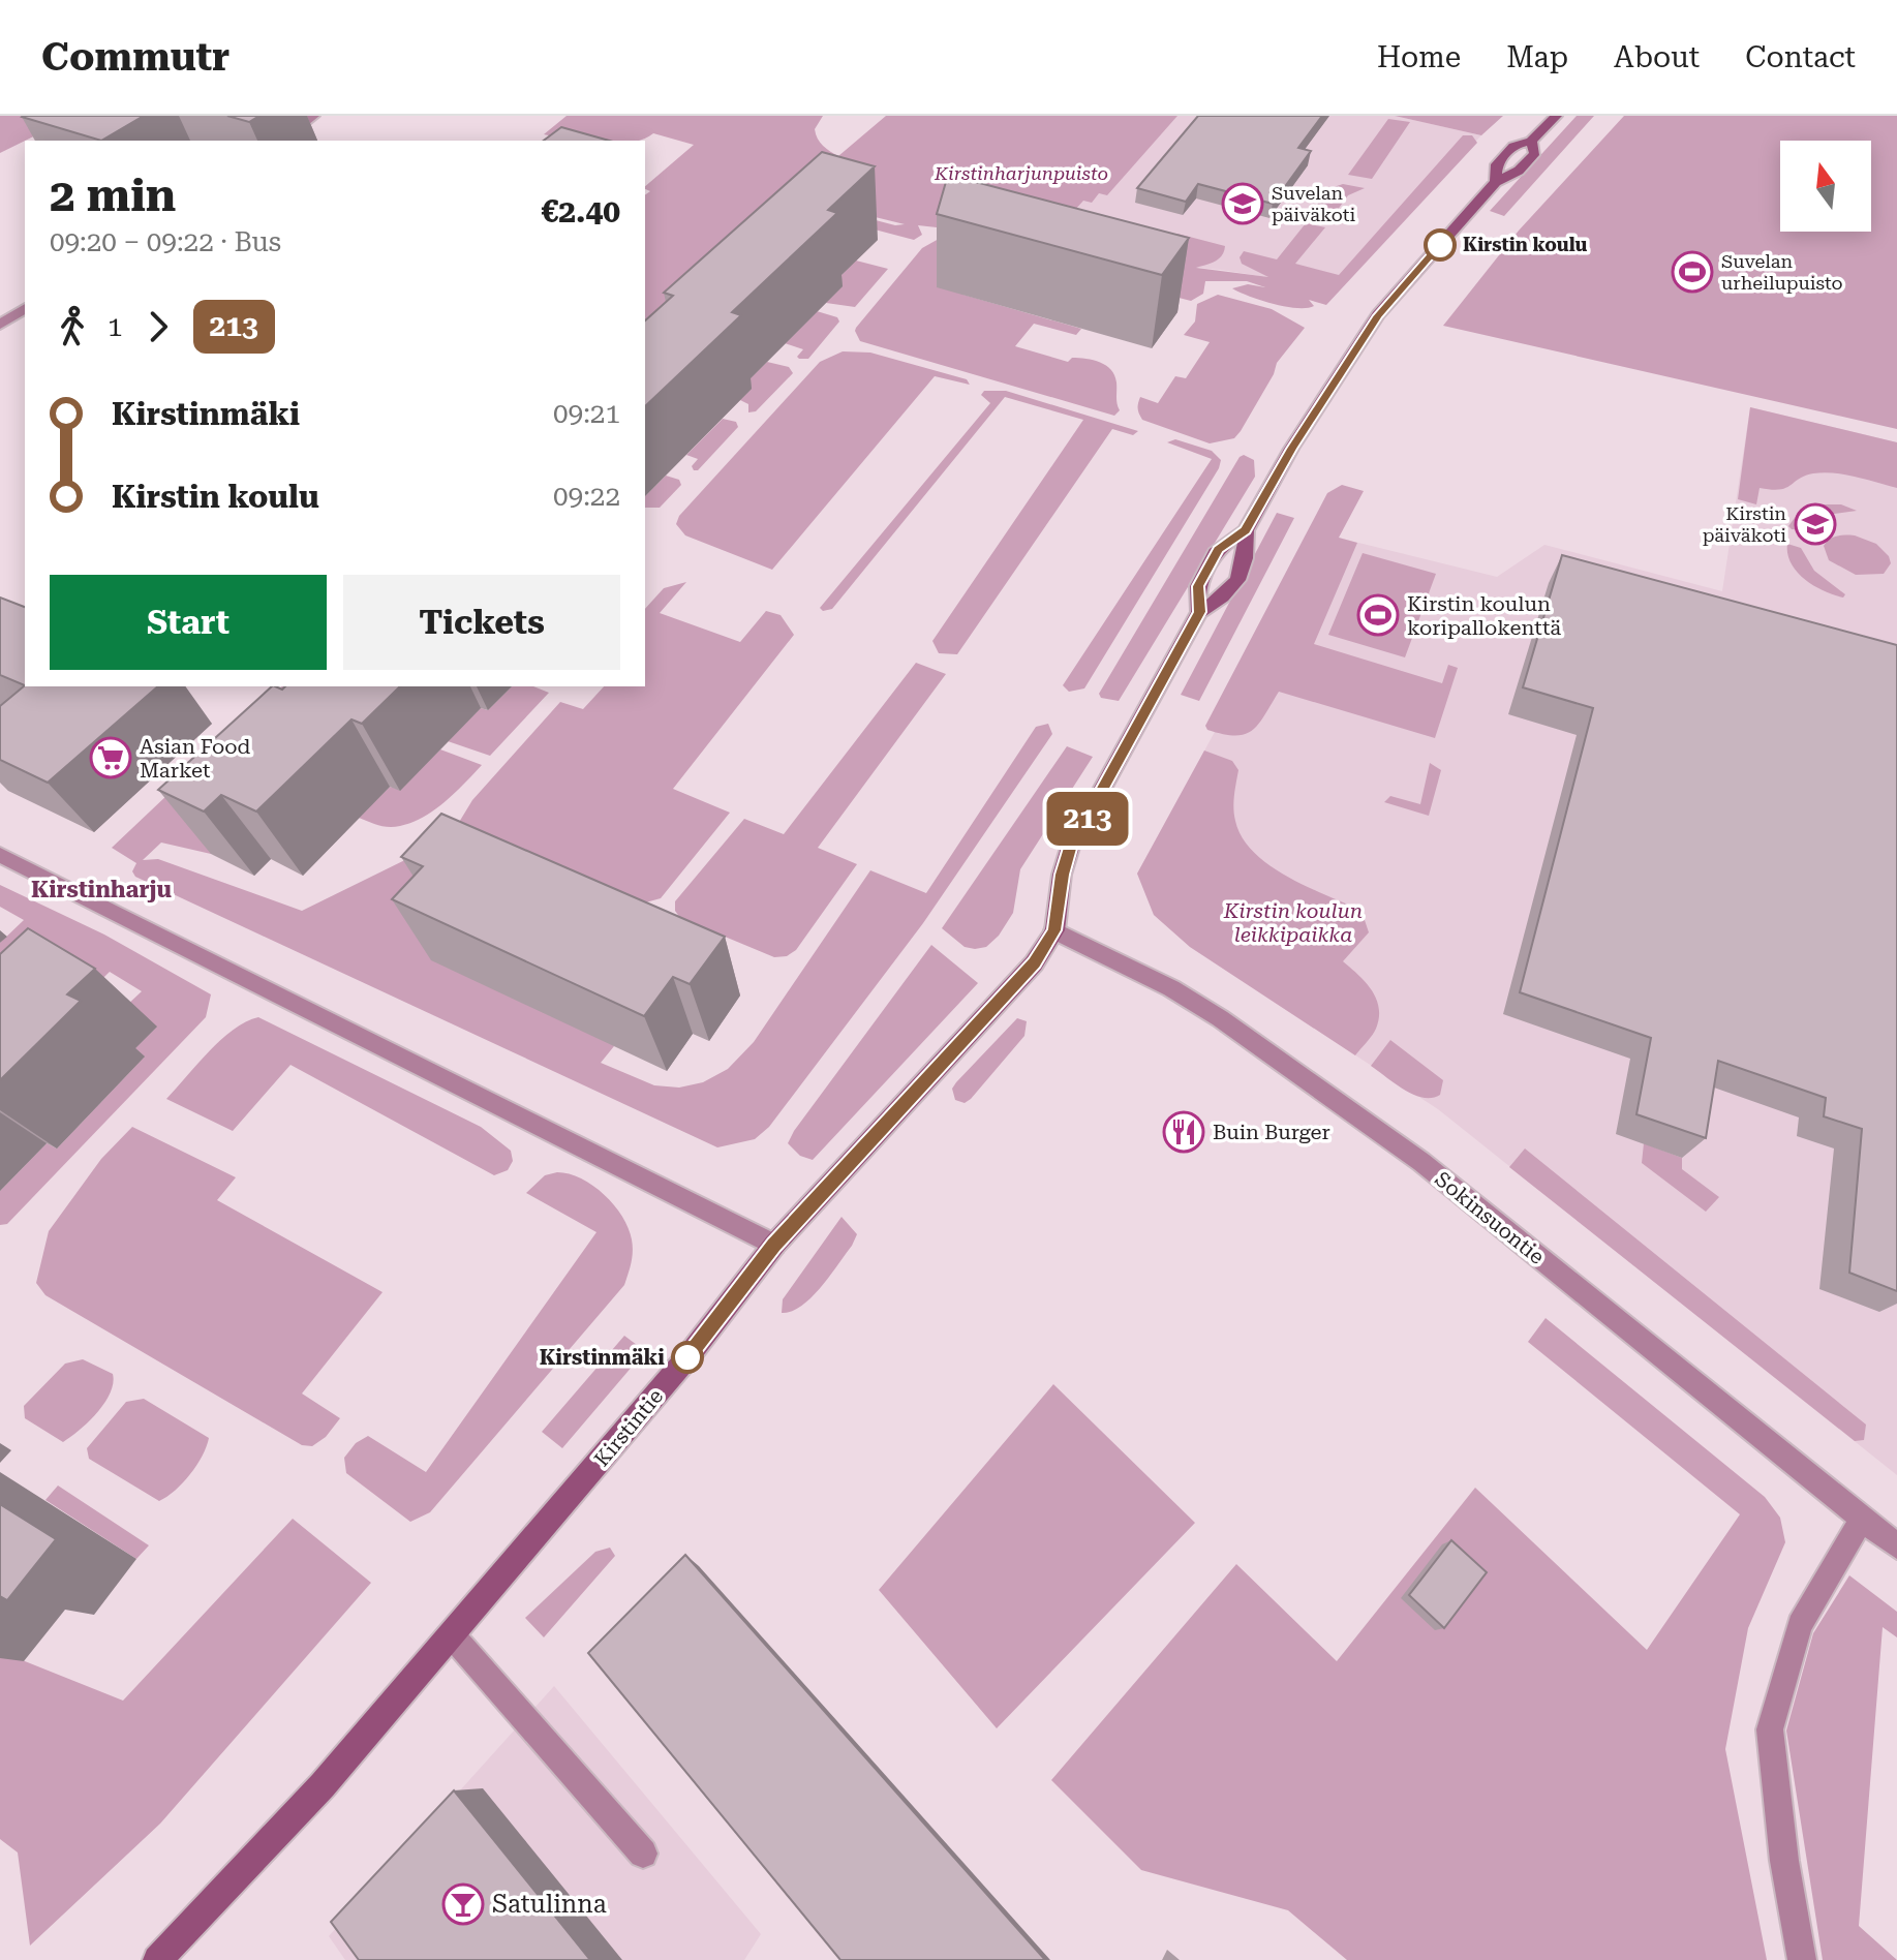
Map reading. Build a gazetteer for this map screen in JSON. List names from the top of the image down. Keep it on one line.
{"streets":{"street":["Sokinsuontie","Kirstintie"]},"crossings":[["Sokinsuontie","Kirstintie"]],"districts":["Kirstinharju"],"parks":["Kirstinharjunpuisto","Kirstin koulun leikkipaikka"],"places":{"school or university":["Suvelan päiväkoti","Kirstin päiväkoti"],"other":["Kirstin koulu","Kirstinmäki"],"sports":["Suvelan urheilupuisto","Kirstin koulun koripallokenttä"],"supermarket":["Asian Food Market"],"restaurant":["Buin Burger"],"bar":["Satulinna"]},"lines":["bus line 213"],"north":"top","page":{"header":"Commutr","nav":["Home","Map","About","Contact"],"on_map":"213","heading":["2 min","09:20 – 09:22 · Bus","€2.40"],"legs":["1","213"],"list":[{"name":"Kirstinmäki","value":"09:21"},{"name":"Kirstin koulu","value":"09:22"}],"buttons":["Start","Tickets"]}}
